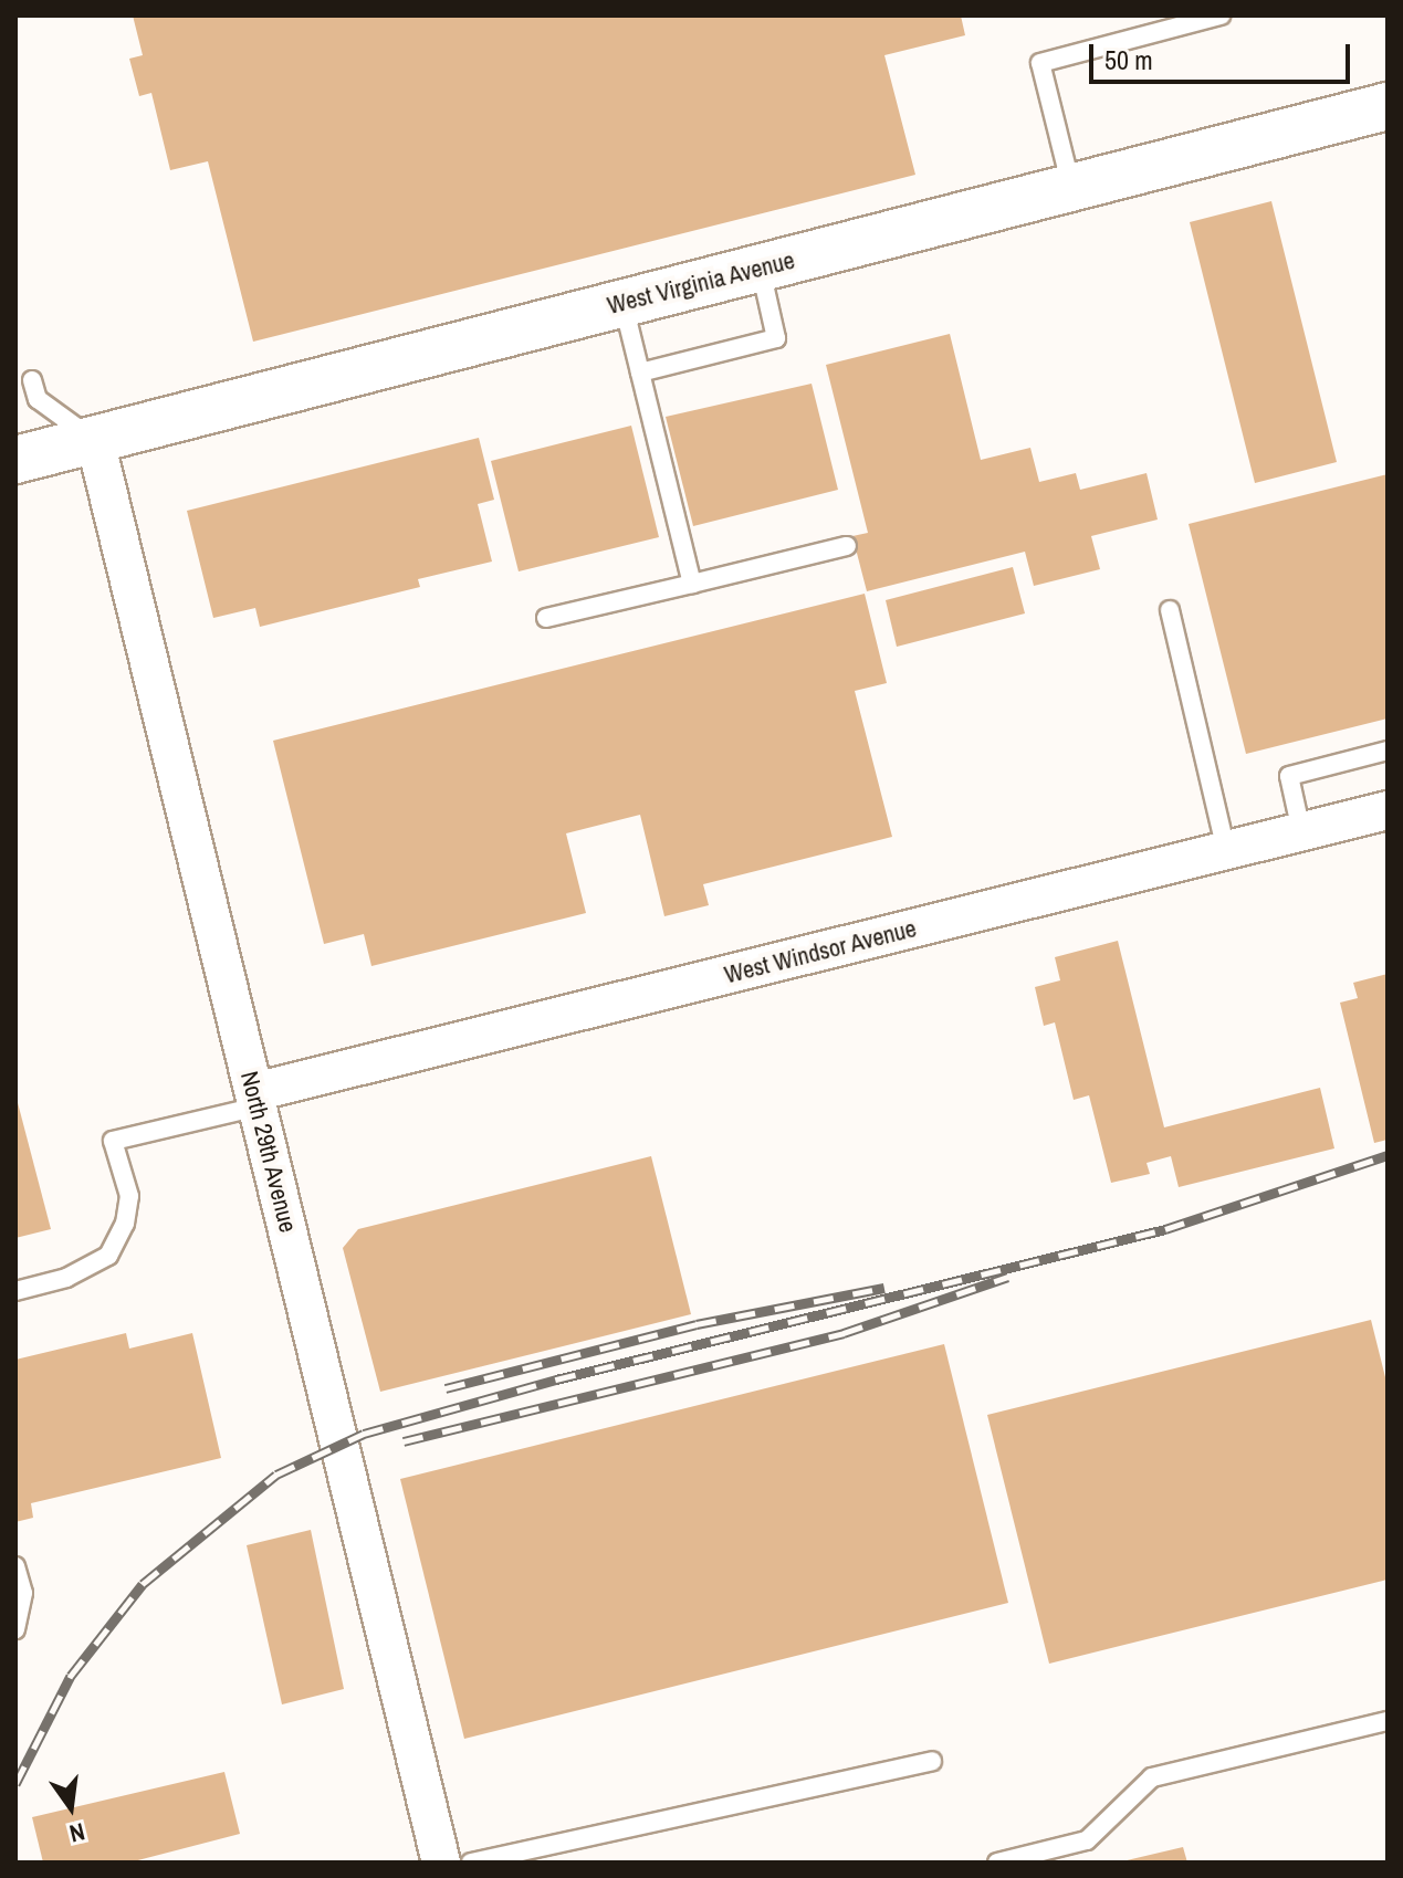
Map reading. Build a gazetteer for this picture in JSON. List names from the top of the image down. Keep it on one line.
{"streets":{"street":["West Virginia Avenue","West Windsor Avenue","North 29th Avenue"]},"crossings":[["West Virginia Avenue","North 29th Avenue"],["West Windsor Avenue","North 29th Avenue"]],"scale_bar":"50 m","north":"bottom"}
